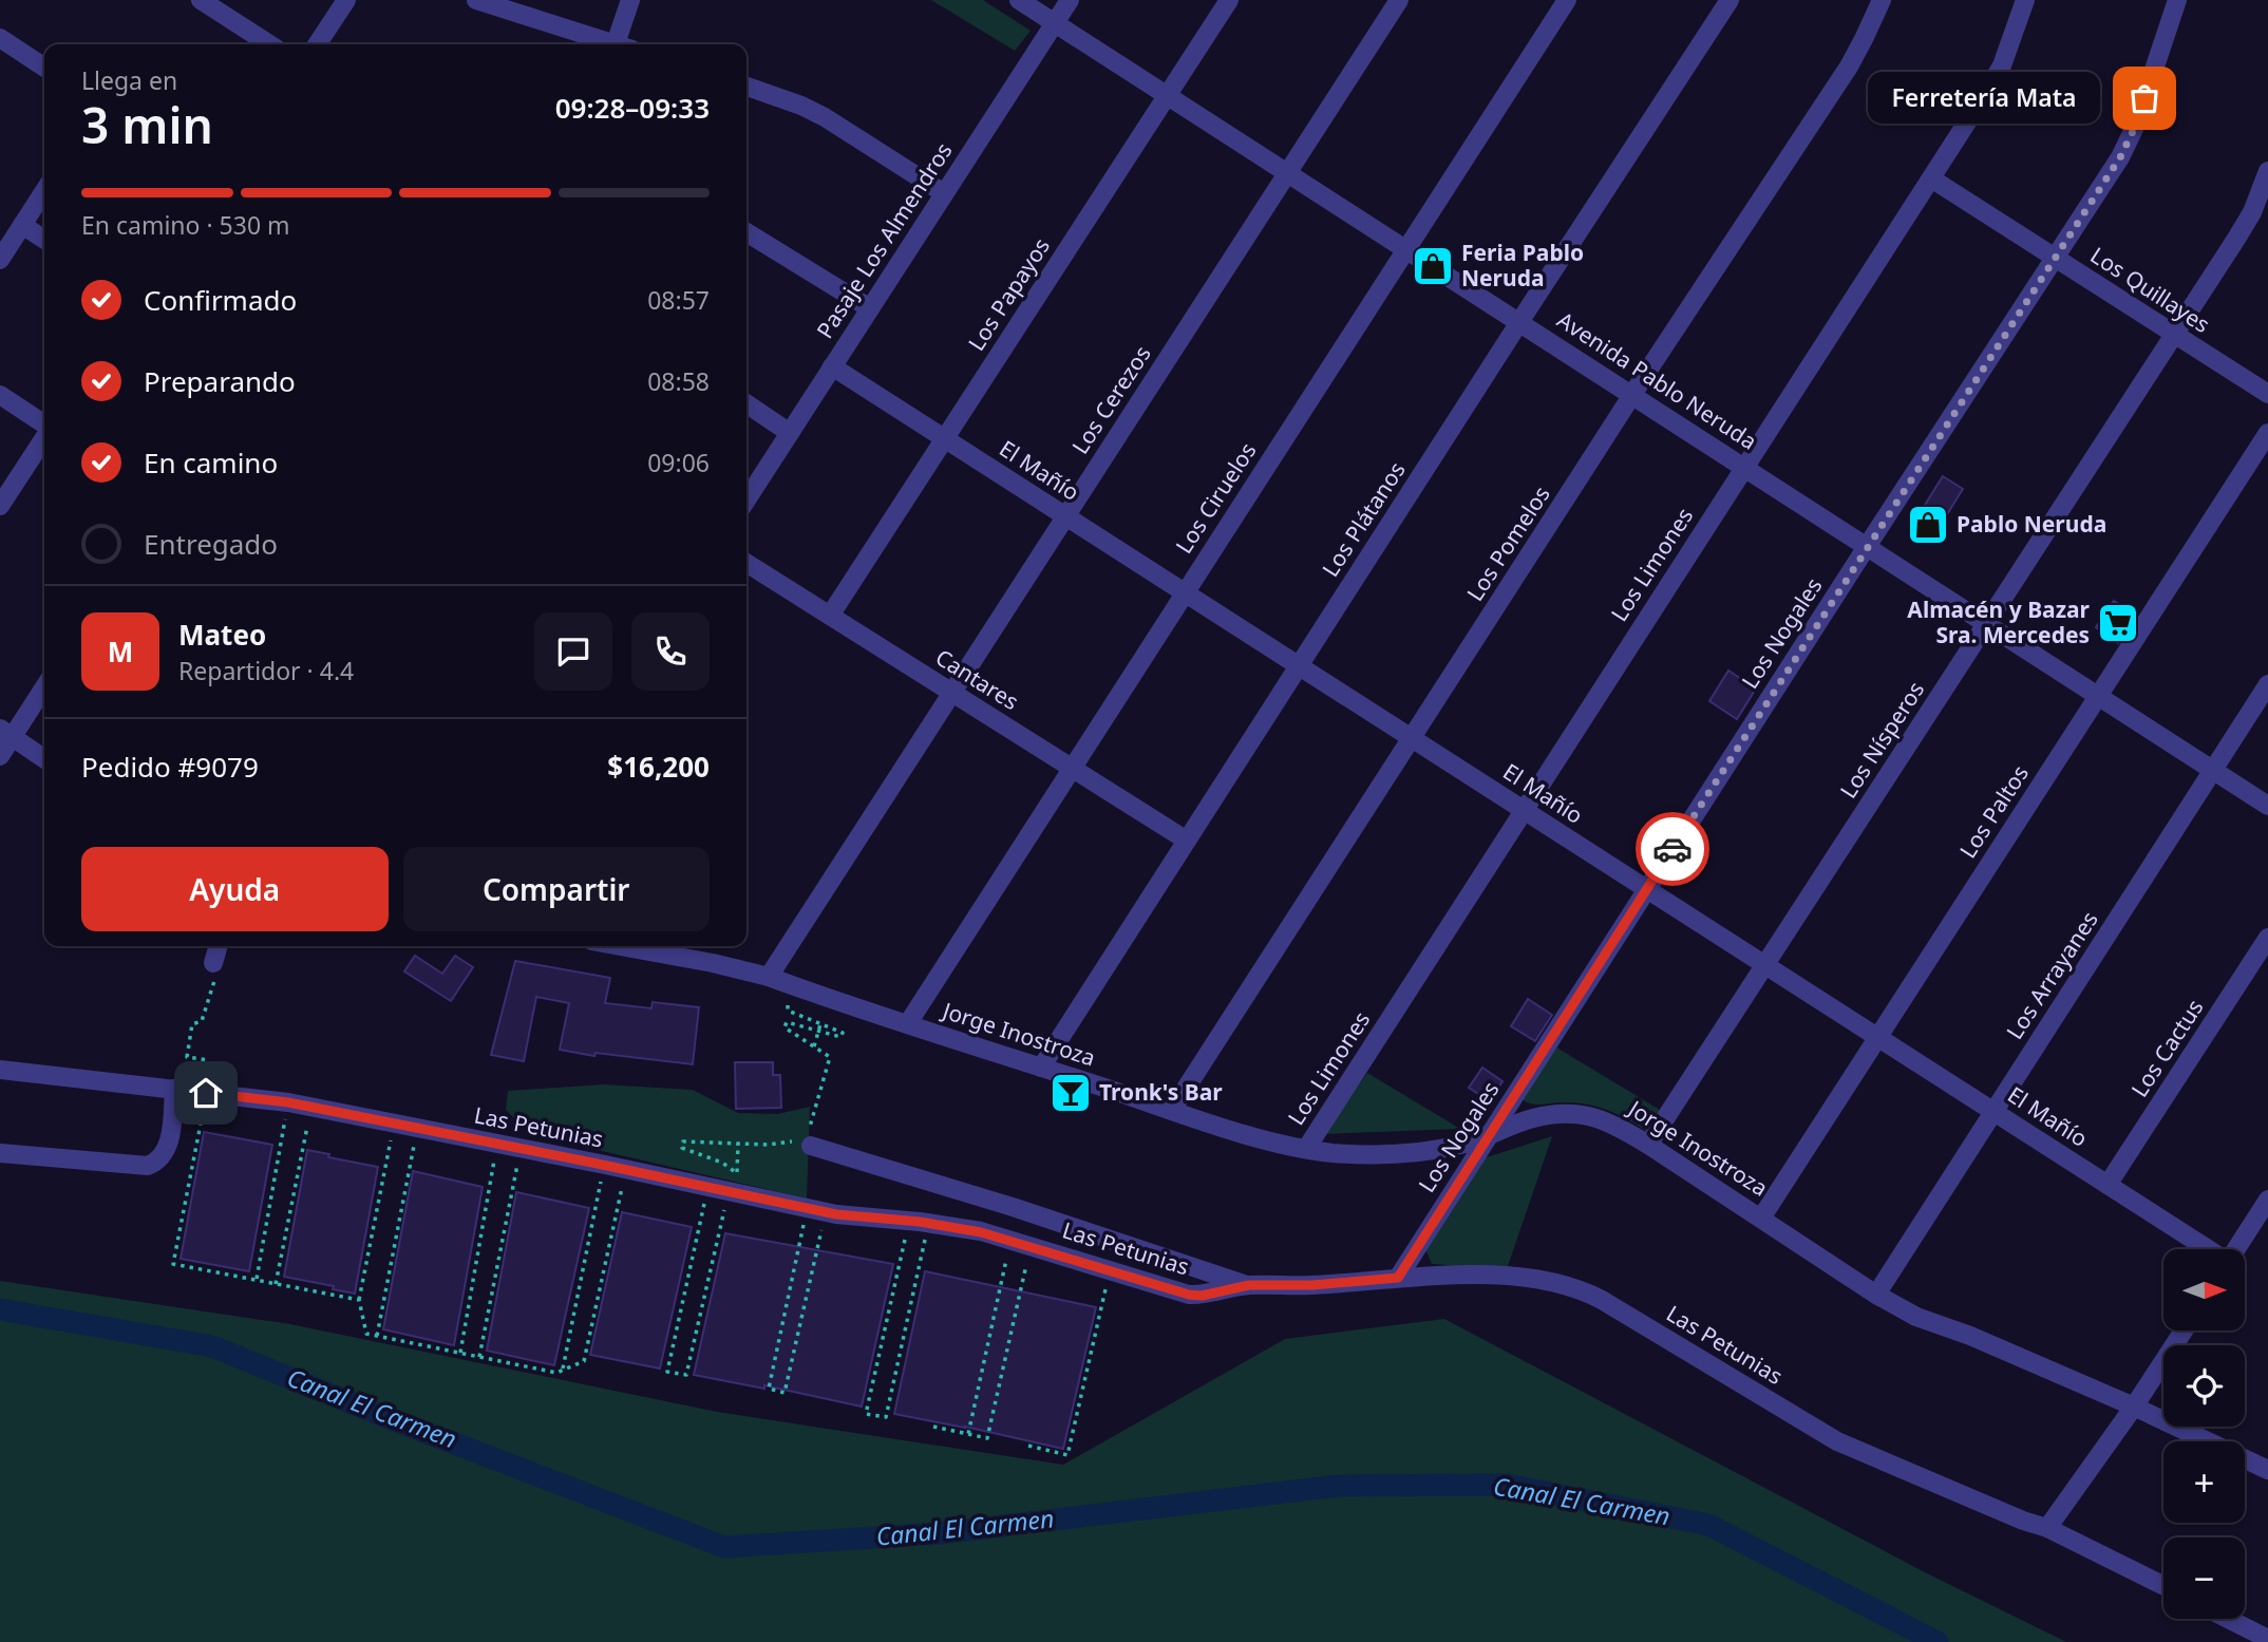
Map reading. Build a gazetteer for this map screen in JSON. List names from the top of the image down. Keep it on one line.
{"streets":{"street":["Pasaje Los Almendros","Los Quillayes","Los Papayos","Avenida Pablo Neruda","Los Cerezos","El Mañío","Los Ciruelos","Los Plátanos","Los Pomelos","Los Limones","Los Nogales","Cantares","Los Nísperos","Los Paltos","Los Arrayanes","Jorge Inostroza","Los Cactus","Las Petunias"]},"crossings":[["Pasaje Los Almendros","Avenida Pablo Neruda"],["Pasaje Los Almendros","El Mañío"],["Los Quillayes","Los Limones"],["Los Quillayes","Los Nogales"],["Los Quillayes","Los Nísperos"],["Los Papayos","Avenida Pablo Neruda"],["Los Papayos","El Mañío"],["Los Papayos","Cantares"],["Avenida Pablo Neruda","Los Cerezos"],["Avenida Pablo Neruda","Los Ciruelos"],["Avenida Pablo Neruda","Los Plátanos"],["Avenida Pablo Neruda","Los Pomelos"],["Avenida Pablo Neruda","Los Limones"],["Avenida Pablo Neruda","Los Nogales"],["Avenida Pablo Neruda","Los Nísperos"],["Avenida Pablo Neruda","Los Paltos"],["Avenida Pablo Neruda","Los Arrayanes"],["Los Cerezos","El Mañío"],["Los Cerezos","Cantares"],["Los Cerezos","Jorge Inostroza"],["El Mañío","Los Ciruelos"],["El Mañío","Los Plátanos"],["El Mañío","Los Pomelos"],["El Mañío","Los Limones"],["El Mañío","Los Nogales"],["El Mañío","Los Nísperos"],["El Mañío","Los Paltos"],["El Mañío","Los Arrayanes"],["El Mañío","Los Cactus"],["Los Ciruelos","Cantares"],["Los Ciruelos","Jorge Inostroza"],["Los Plátanos","Cantares"],["Los Plátanos","Jorge Inostroza"],["Los Pomelos","Jorge Inostroza"],["Los Limones","Jorge Inostroza"],["Los Nogales","Jorge Inostroza"],["Los Nogales","Las Petunias"],["Los Nísperos","Jorge Inostroza"],["Los Paltos","Jorge Inostroza"],["Los Arrayanes","Jorge Inostroza"]],"water":["Canal El Carmen"],"places":{"other":["Ferretería Mata"],"shop":["Feria Pablo Neruda","Pablo Neruda"],"supermarket":["Almacén y Bazar Sra. Mercedes"],"bar":["Tronk's Bar"]},"north":"right","page":{"heading":["3 min","Llega en","09:28–09:33"],"panel":["Mateo","Repartidor · 4.4","Pedido #9079","$16,200"],"bubble":"Ferretería Mata","bar":"En camino · 530 m","list":[["Confirmado","08:57"],["Preparando","08:58"],["En camino","09:06"],"Entregado"],"round":"M","buttons":["Ayuda","Compartir"],"map_buttons":["+","−"]}}
